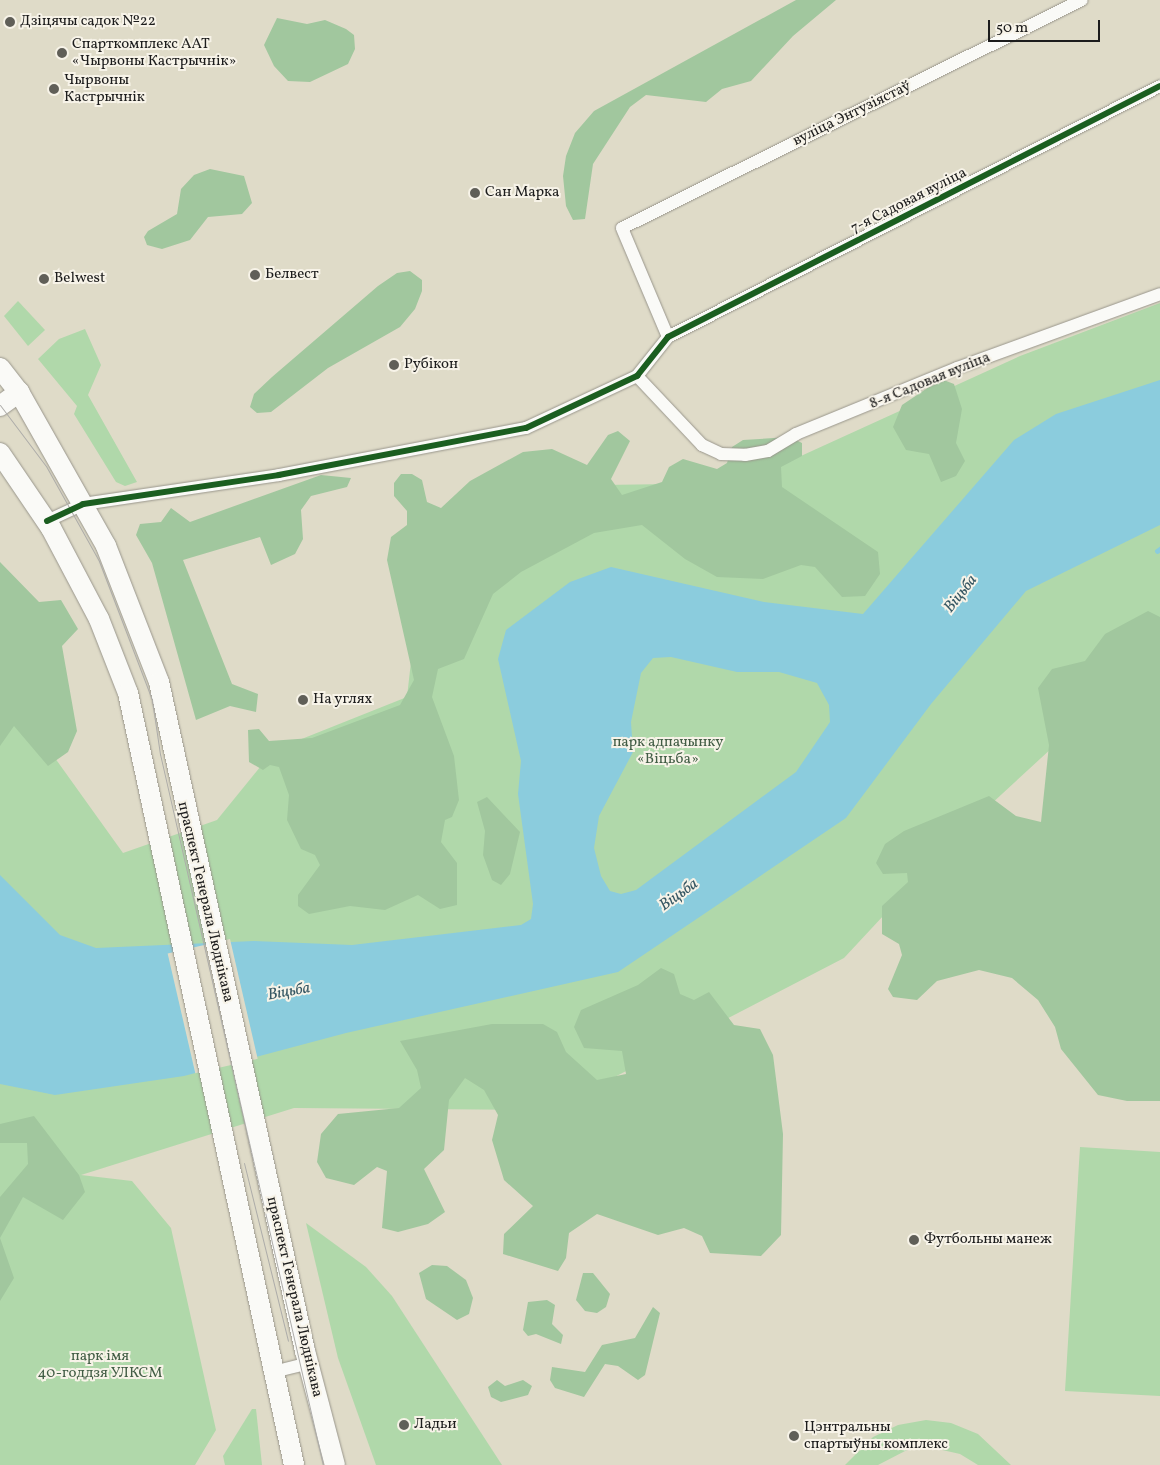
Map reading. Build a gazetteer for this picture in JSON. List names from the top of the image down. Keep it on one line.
{"streets":{"main road":["праспект Генерала Люднікава"],"street":["вуліца Энтузіястаў","7-я Садовая вуліца","8-я Садовая вуліца"]},"crossings":[["вуліца Энтузіястаў","7-я Садовая вуліца"]],"water":["Віцьба"],"parks":["парк адпачынку «Віцьба»","парк імя 40-годдзя УЛКСМ"],"places":["Дзіцячы садок №22","Спарткомплекс ААТ «Чырвоны Кастрычнік»","Чырвоны Кастрычнік","Сан Марка","Белвест","Belwest","Рубікон","На углях","Футбольны манеж","Ладьи","Цэнтральны спартыўны комплекс"],"scale_bar":"50 m"}
